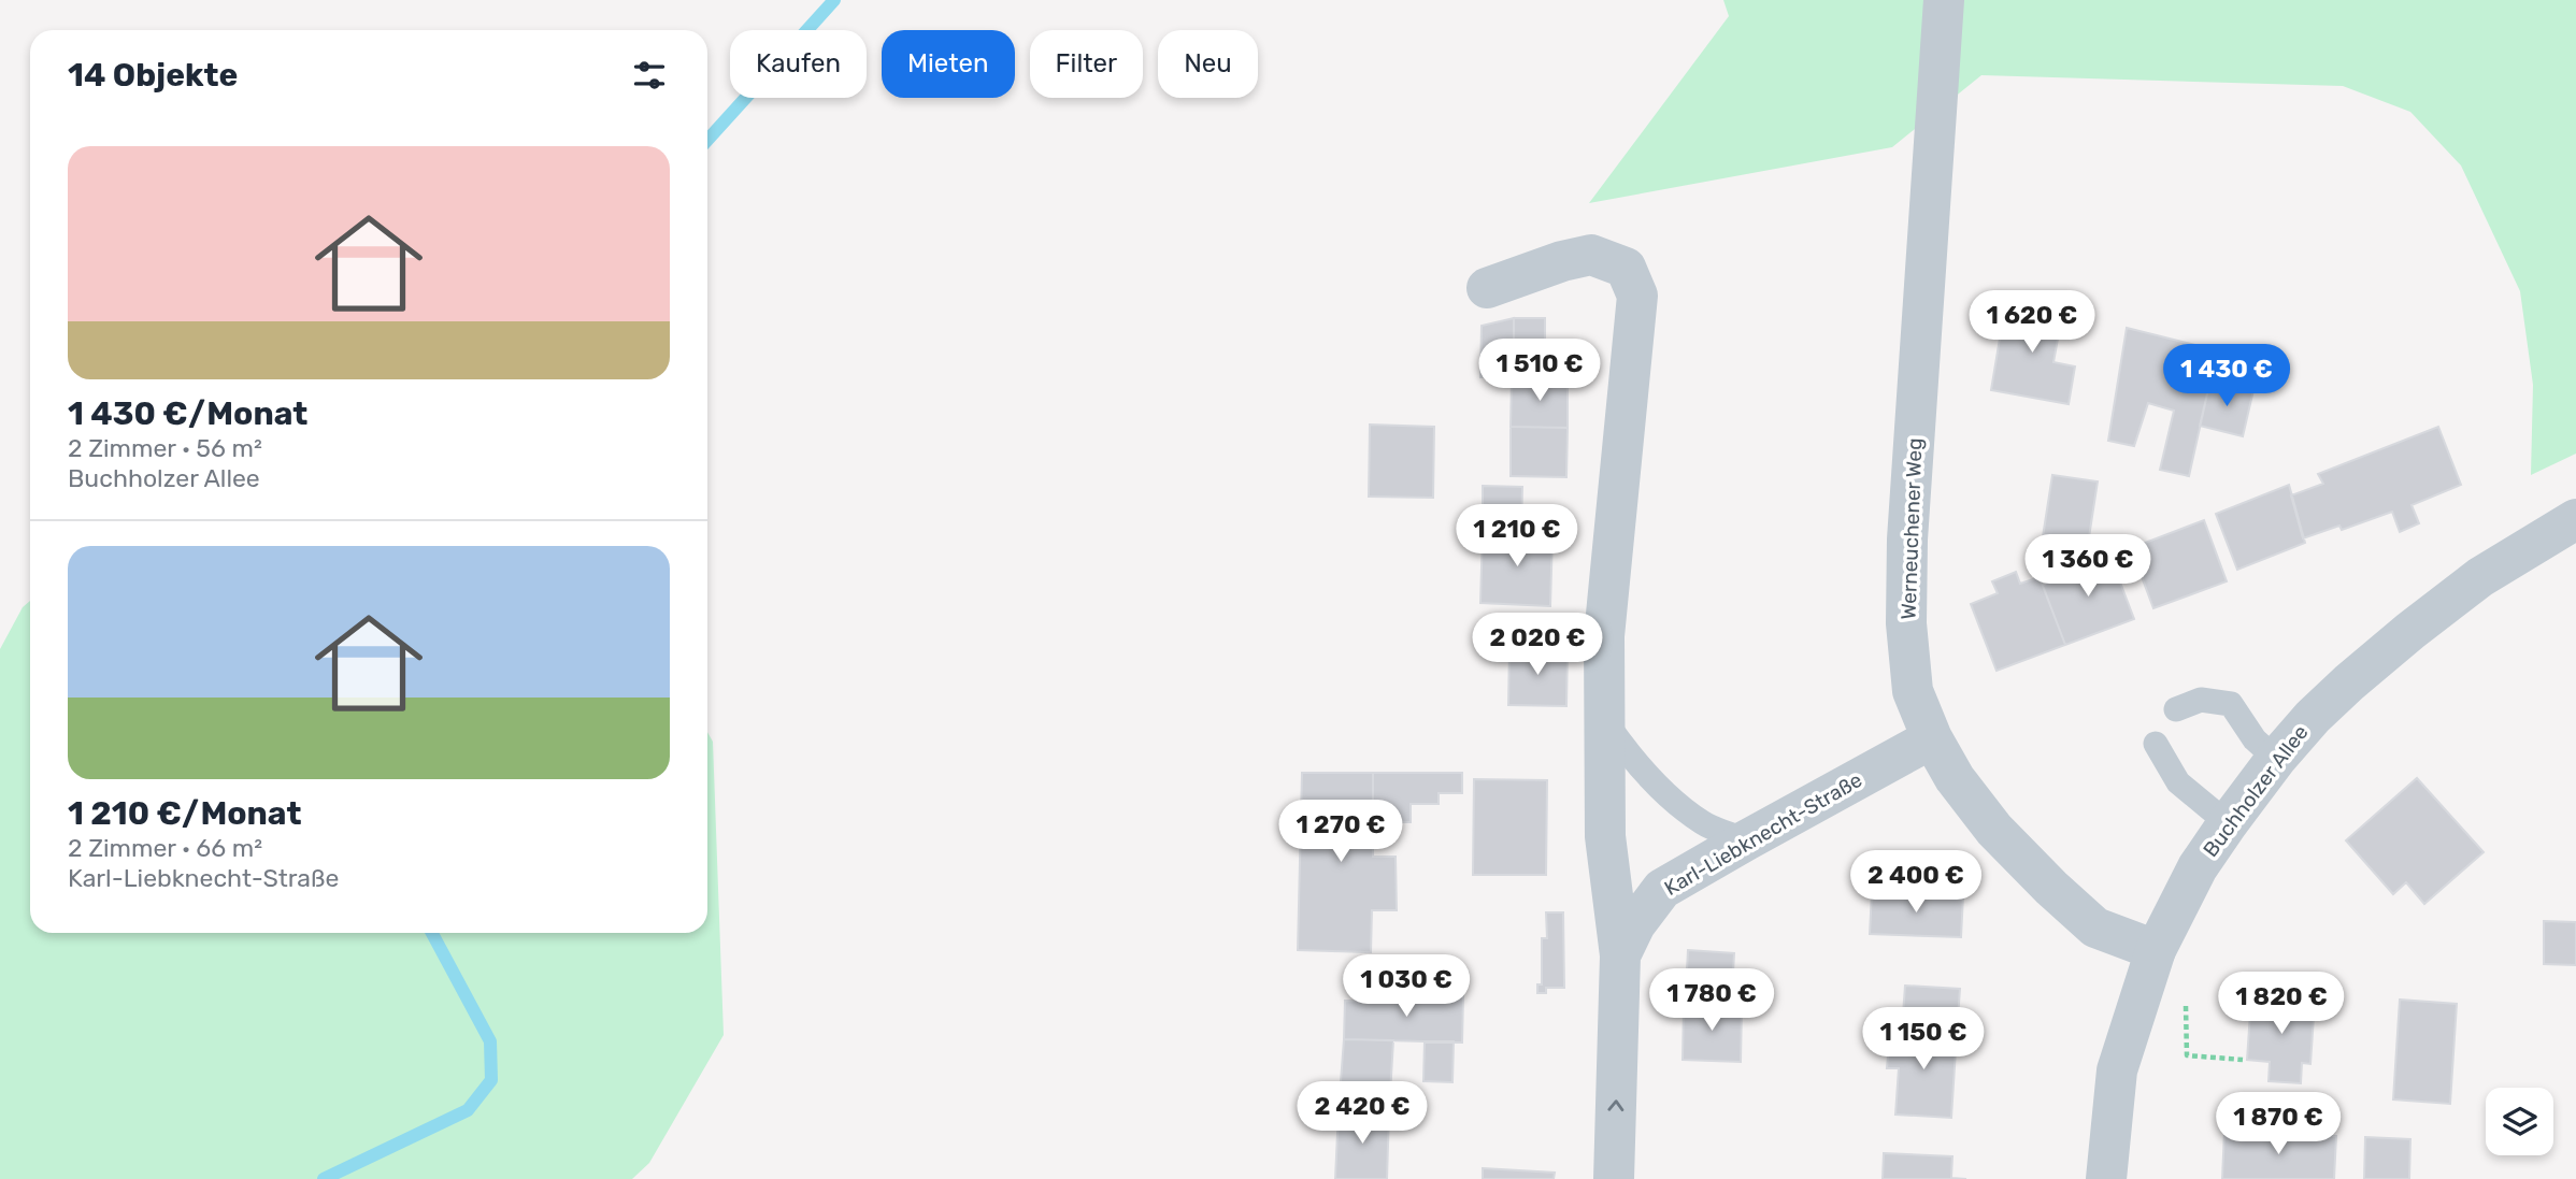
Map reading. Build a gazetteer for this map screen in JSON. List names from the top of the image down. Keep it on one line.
{"streets":{"street":["Werneuchener Weg","Buchholzer Allee","Karl-Liebknecht-Straße"]},"crossings":[["Werneuchener Weg","Buchholzer Allee"],["Werneuchener Weg","Karl-Liebknecht-Straße"]],"page":{"chip":["Kaufen","Mieten","Filter","Neu"],"heading":"14 Objekte","list":[{"name":"1 430 €/Monat","note":"2 Zimmer · 56 m² · Buchholzer Allee"},{"name":"1 210 €/Monat","note":"2 Zimmer · 66 m² · Karl-Liebknecht-Straße"}],"price":["1 620 €","1 510 €","1 430 €","1 210 €","1 360 €","2 020 €","1 270 €","2 400 €","1 030 €","1 780 €","1 820 €","1 150 €","2 420 €","1 870 €"]}}
